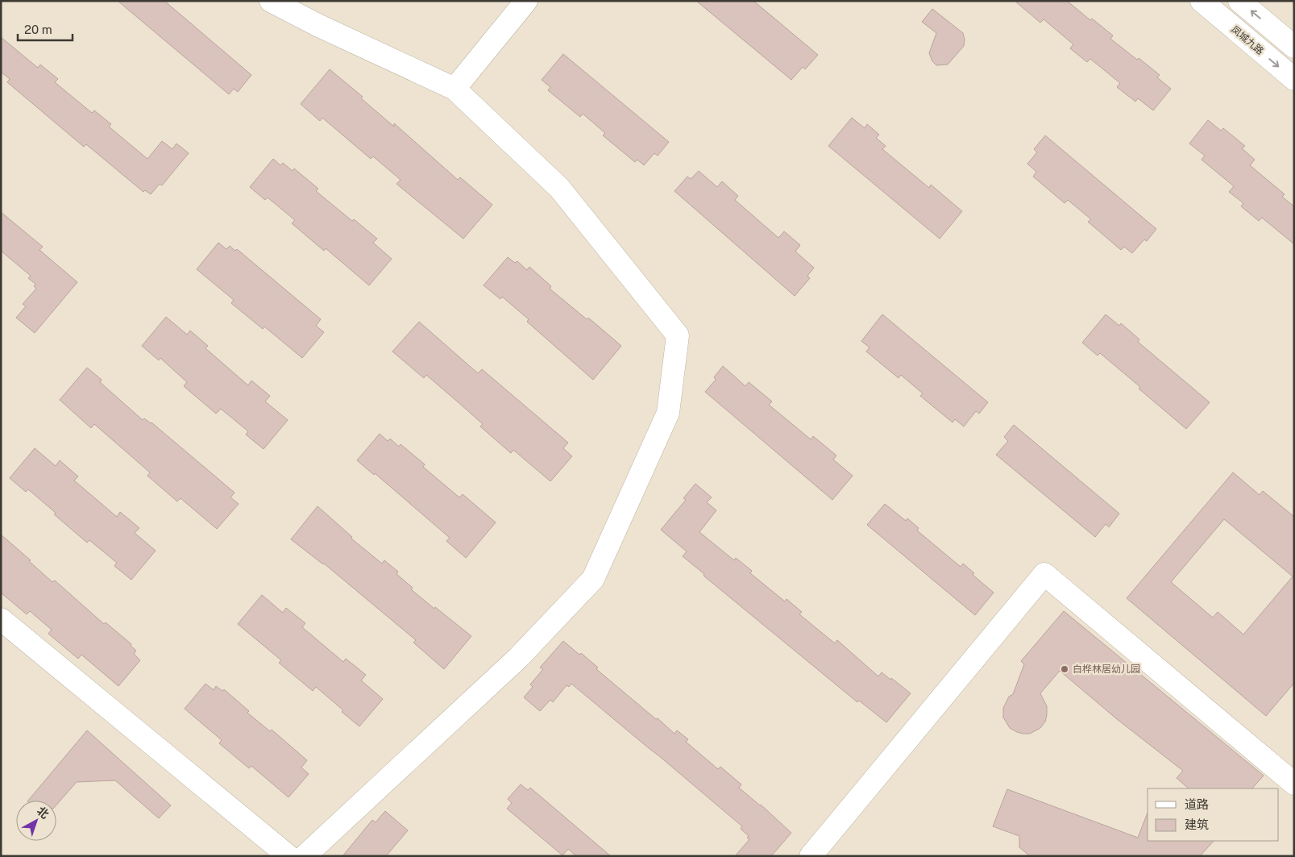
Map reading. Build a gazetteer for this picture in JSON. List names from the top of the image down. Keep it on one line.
{"streets":{"street":["凤城九路"]},"places":["白桦林居幼儿园"],"legend":["道路","建筑"],"scale_bar":"20 m","north":"top right"}
